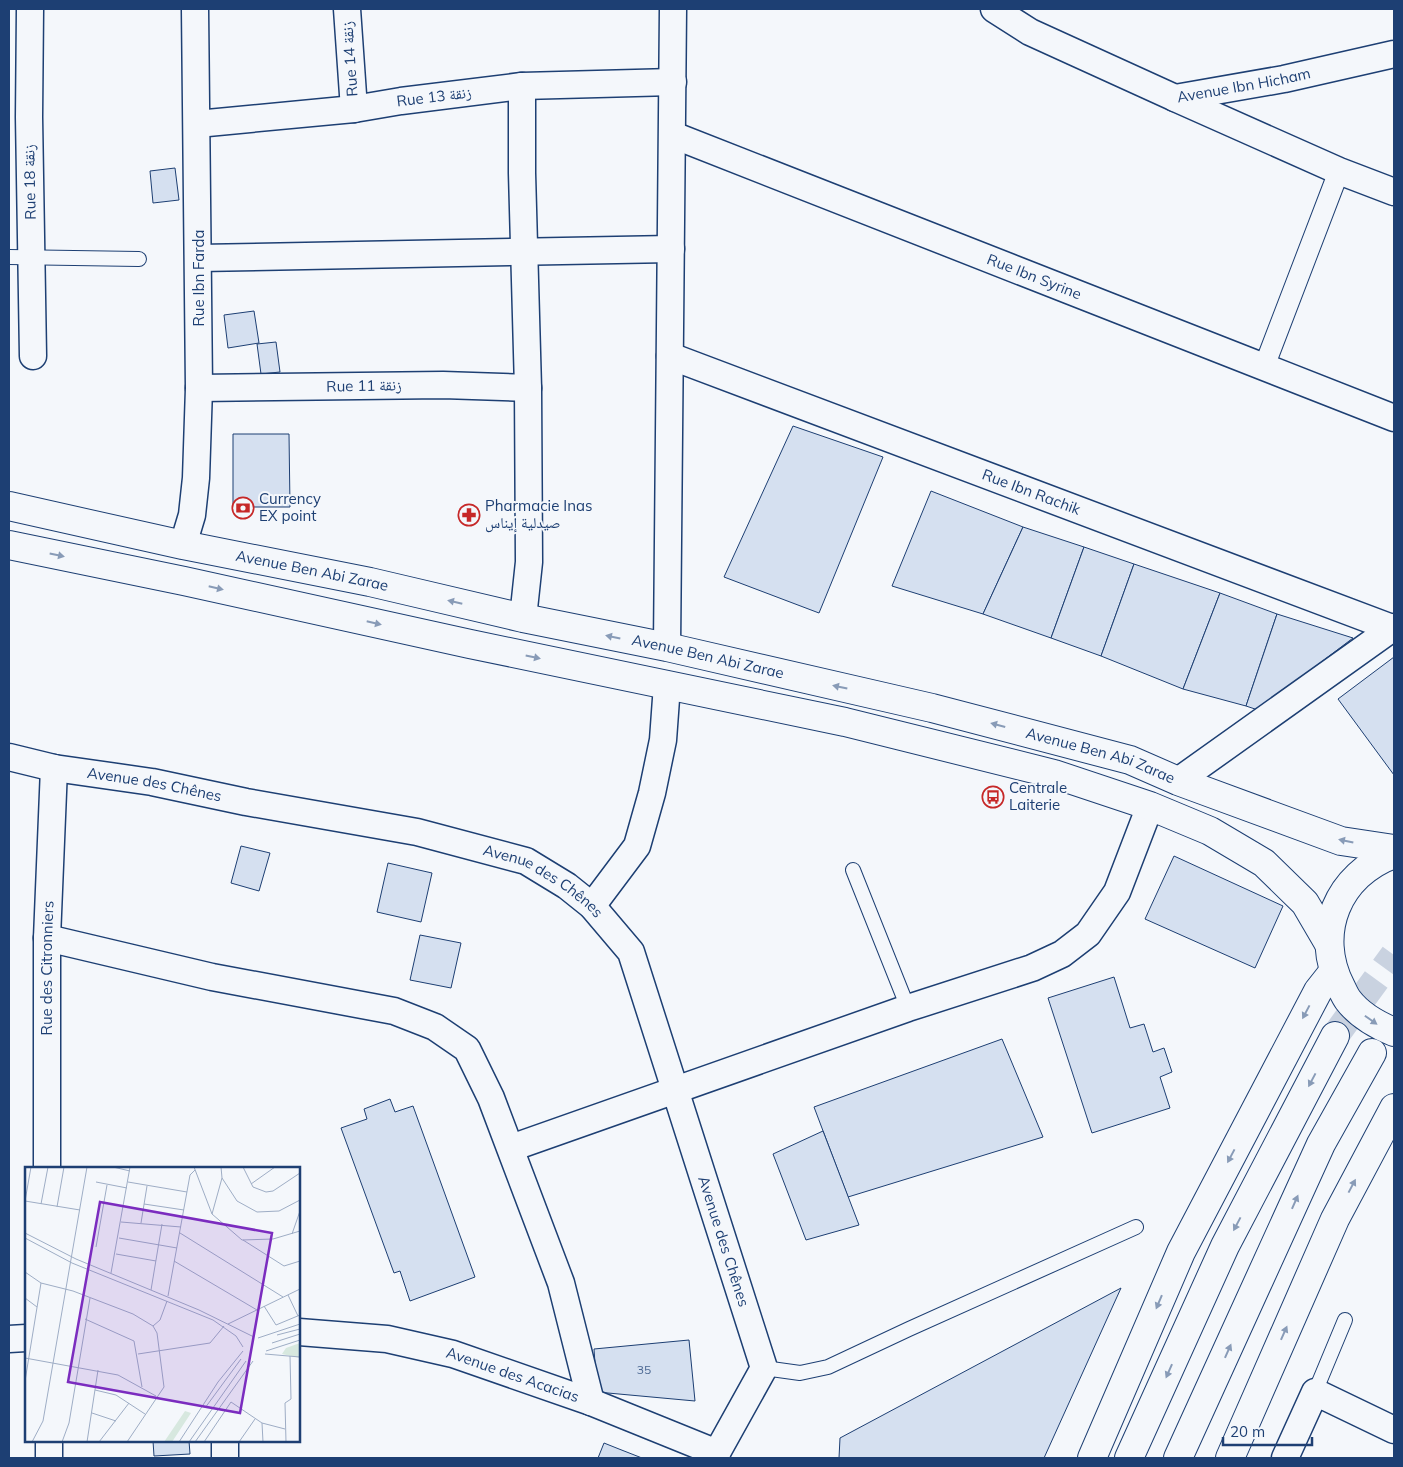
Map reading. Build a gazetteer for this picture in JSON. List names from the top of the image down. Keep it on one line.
{"streets":{"main road":["Avenue Ben Abi Zarae"],"street":["Rue 14 زنقة","Avenue Ibn Hicham","Rue 13 زنقة","Rue 18 زنقة","Rue Ibn Syrine","Rue Ibn Farda","Rue 11 زنقة","Rue Ibn Rachik","Avenue des Chênes","Rue des Citronniers","Avenue des Acacias"]},"crossings":[["Rue 14 زنقة","Rue 13 زنقة"],["Rue 13 زنقة","Rue Ibn Farda"],["Rue Ibn Farda","Rue 11 زنقة"],["Rue Ibn Farda","Avenue Ben Abi Zarae"],["Avenue des Chênes","Rue des Citronniers"]],"places":{"bank":["Currency EX point"],"pharmacy":["Pharmacie Inas صيدلية إيناس"],"bus stop":["Centrale Laiterie"]},"house_numbers":["35"],"scale_bar":"20 m"}
